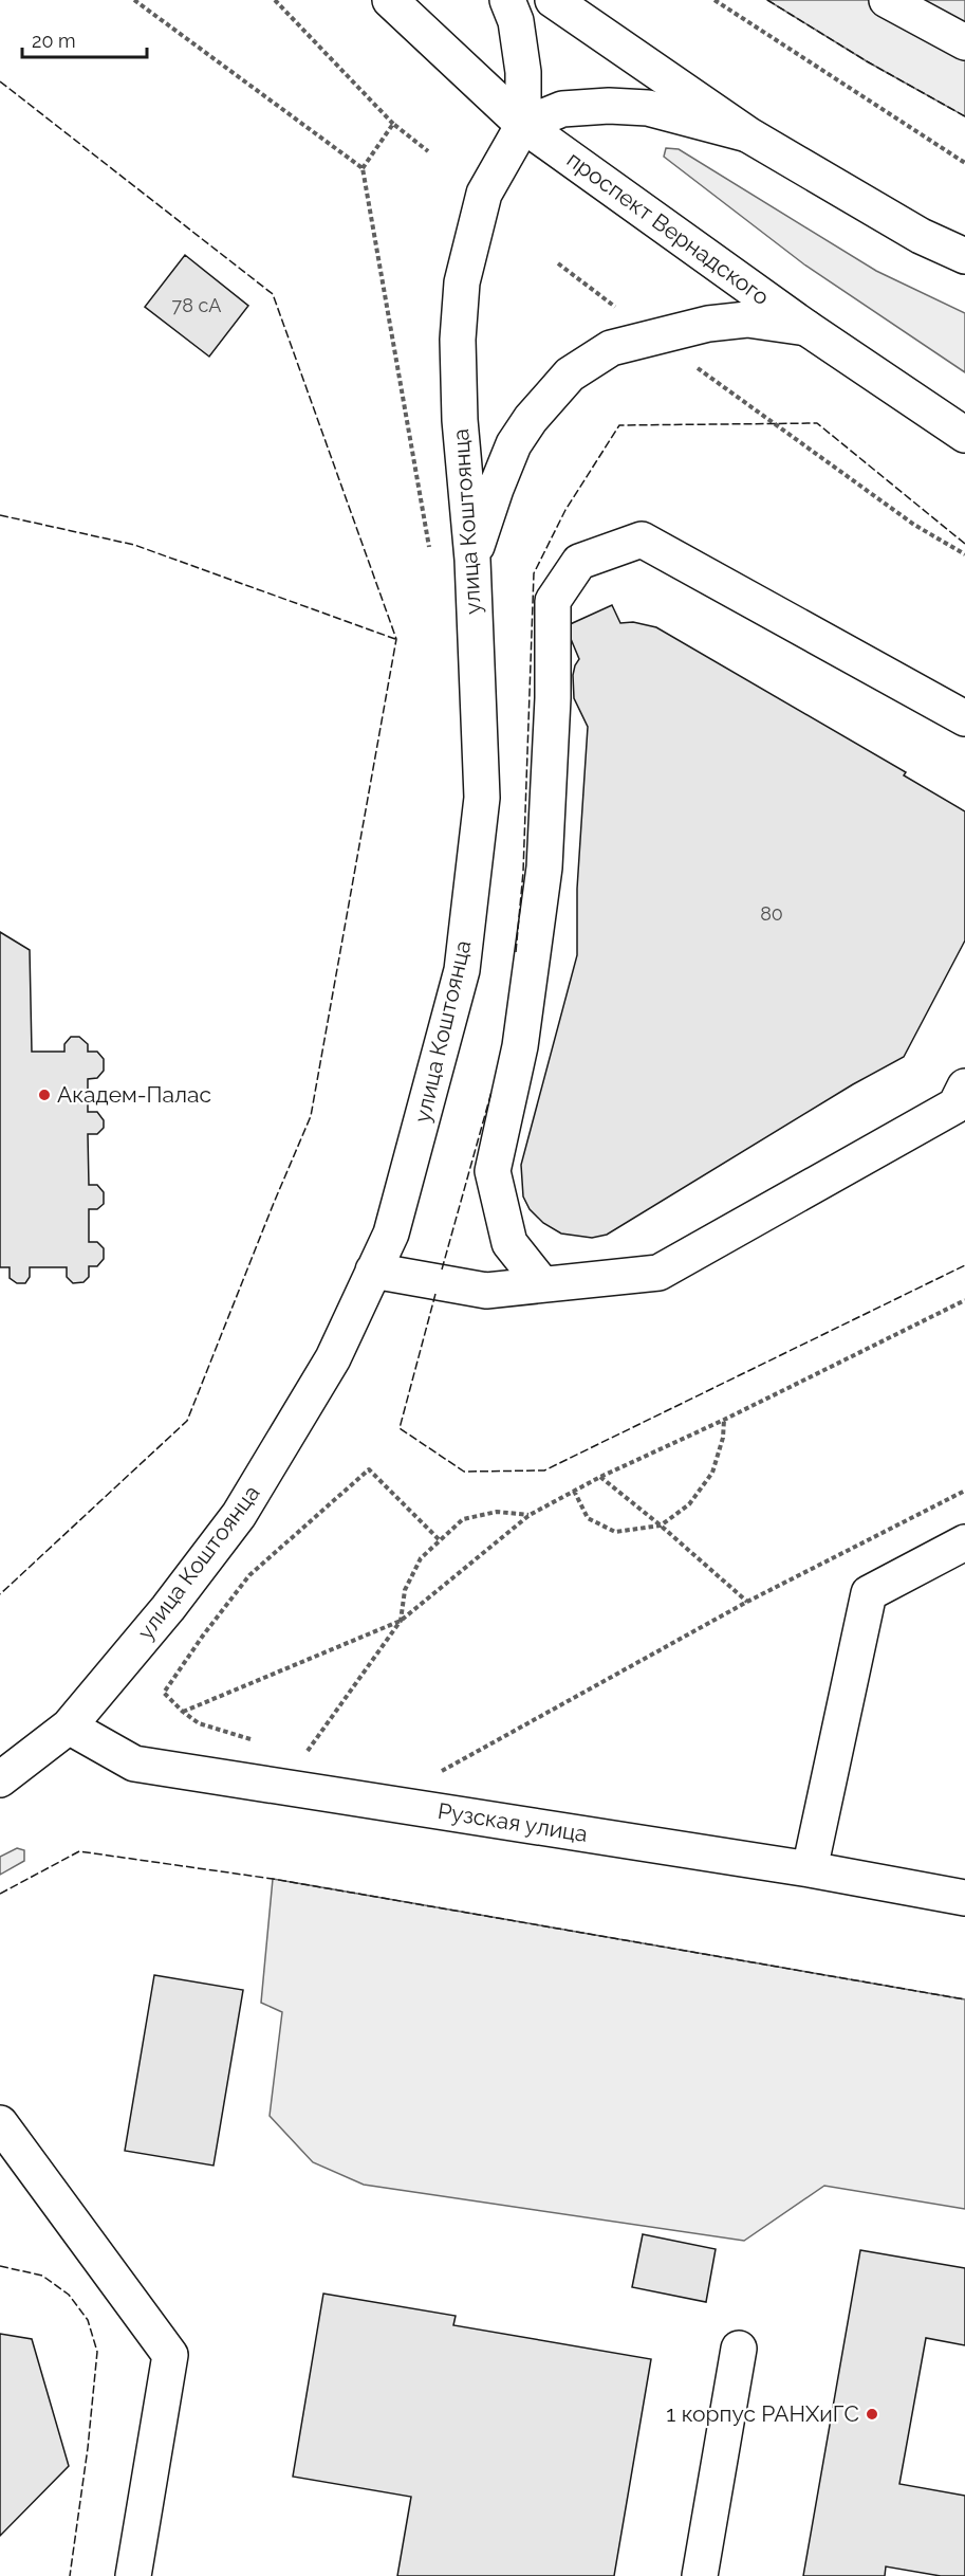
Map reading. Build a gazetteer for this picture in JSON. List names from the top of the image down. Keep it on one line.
{"streets":{"street":["проспект Вернадского","улица Коштоянца","Рузская улица"]},"crossings":[["проспект Вернадского","улица Коштоянца"],["улица Коштоянца","Рузская улица"]],"places":["Академ-Палас","1 корпус РАНХиГС"],"house_numbers":["78 сА","80"],"scale_bar":"20 m"}
